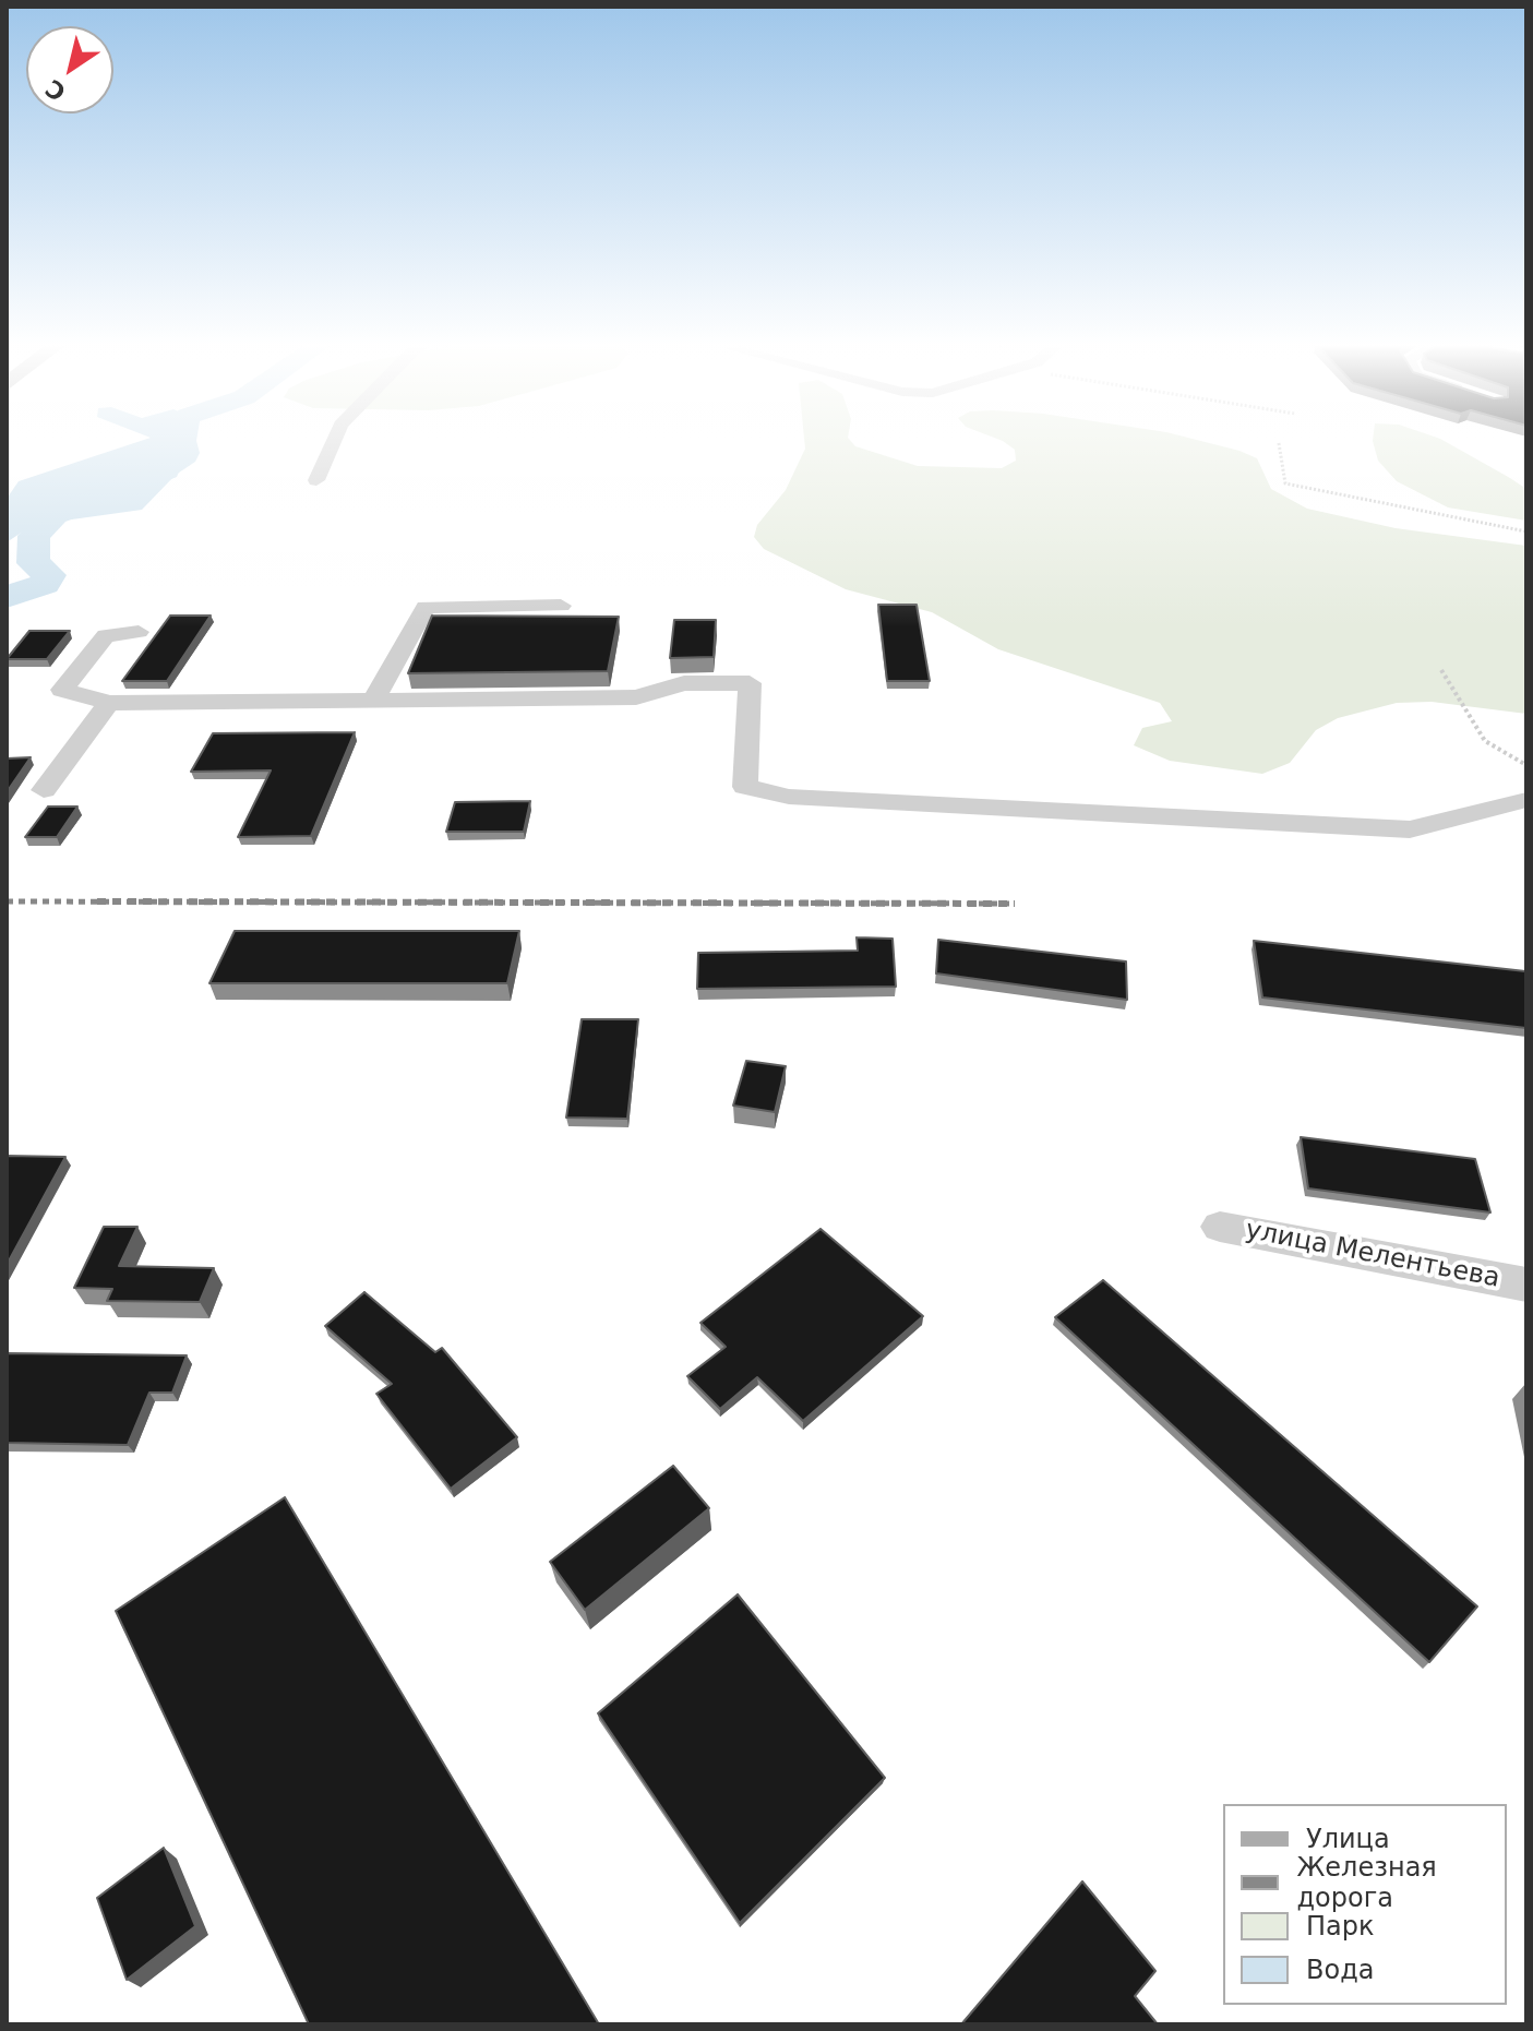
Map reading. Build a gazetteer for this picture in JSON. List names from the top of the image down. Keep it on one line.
{"streets":{"street":["улица Мелентьева"]},"legend":["Улица","Железная дорога","Парк","Вода"],"north":"bottom left"}
